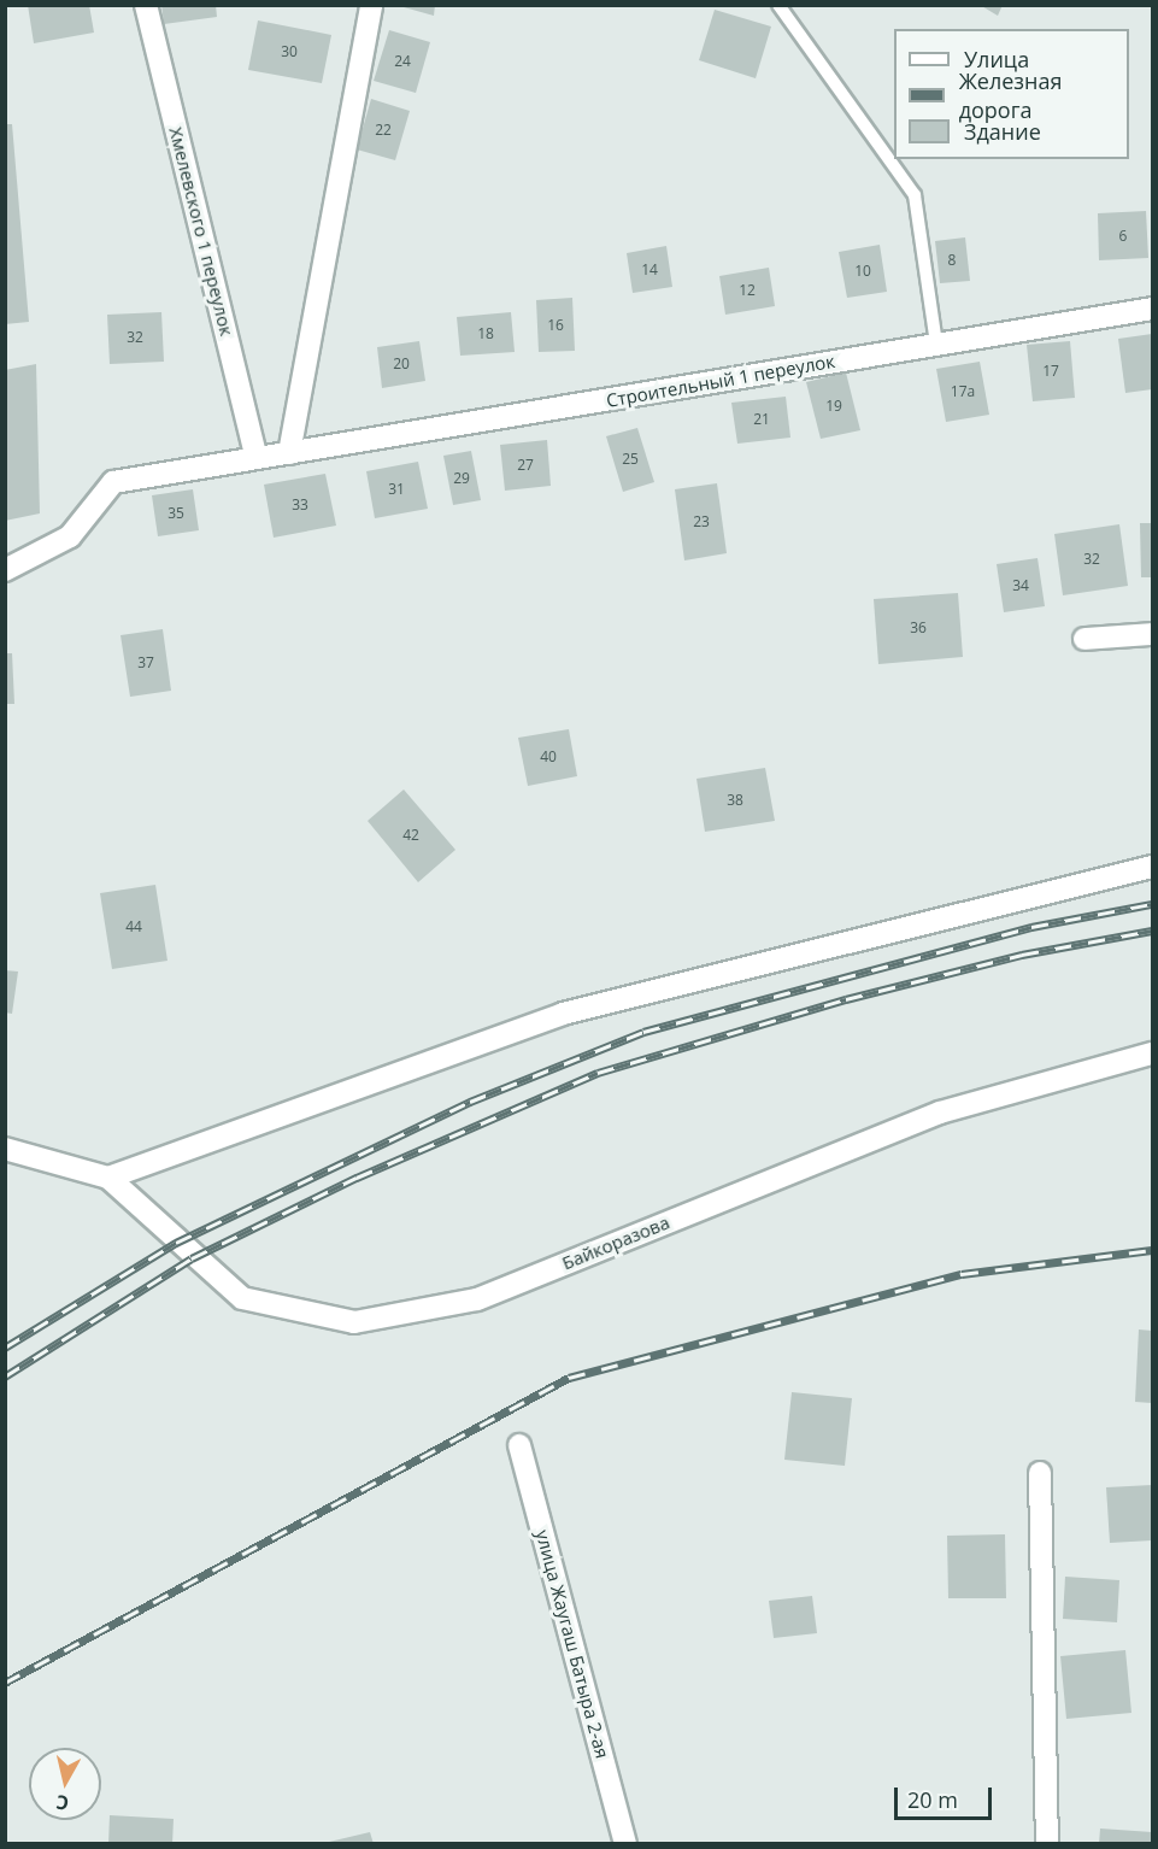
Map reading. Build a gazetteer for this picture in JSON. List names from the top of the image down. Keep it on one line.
{"streets":{"street":["Хмелевского 1 переулок","Строительный 1 переулок","Байкоразова","улица Жаугаш Батыра 2-ая"]},"crossings":[["Хмелевского 1 переулок","Строительный 1 переулок"]],"house_numbers":["30","24","22","6","8","14","10","12","16","18","32","20","17","17а","19","21","25","27","29","31","33","35","23","32","34","36","37","40","38","42","44"],"legend":["Улица","Железная дорога","Здание"],"scale_bar":"20 m","north":"bottom"}
